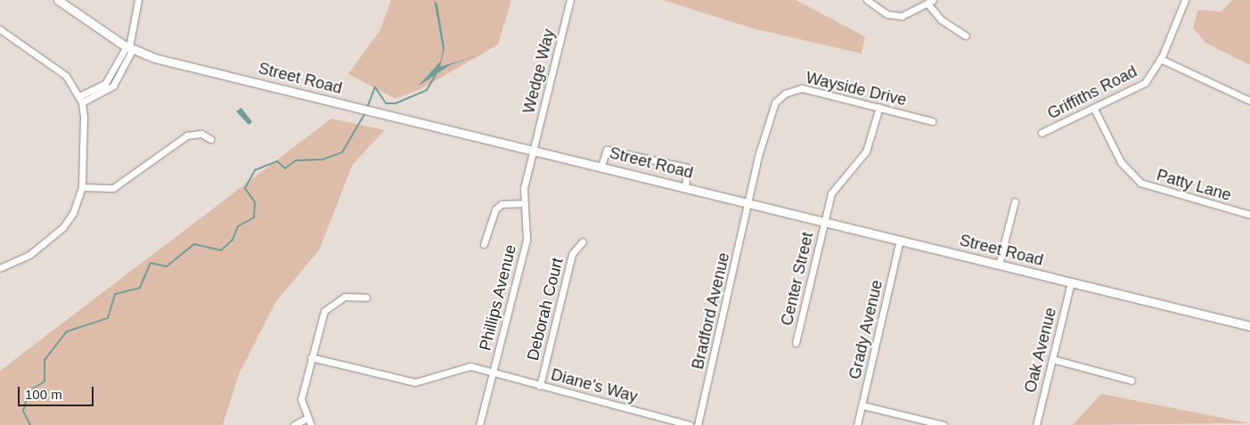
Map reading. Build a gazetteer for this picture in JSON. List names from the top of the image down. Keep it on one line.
{"streets":{"main road":["Street Road"],"street":["Wedge Way","Wayside Drive","Griffiths Road","Patty Lane","Center Street","Phillips Avenue","Deborah Court","Bradford Avenue","Grady Avenue","Oak Avenue","Diane's Way"]},"crossings":[["Wedge Way","Street Road"],["Wedge Way","Phillips Avenue"],["Street Road","Wayside Drive"],["Street Road","Center Street"],["Street Road","Phillips Avenue"],["Street Road","Bradford Avenue"],["Street Road","Grady Avenue"],["Street Road","Oak Avenue"],["Wayside Drive","Center Street"],["Wayside Drive","Bradford Avenue"],["Griffiths Road","Patty Lane"],["Phillips Avenue","Diane's Way"],["Deborah Court","Diane's Way"]],"scale_bar":"100 m"}
